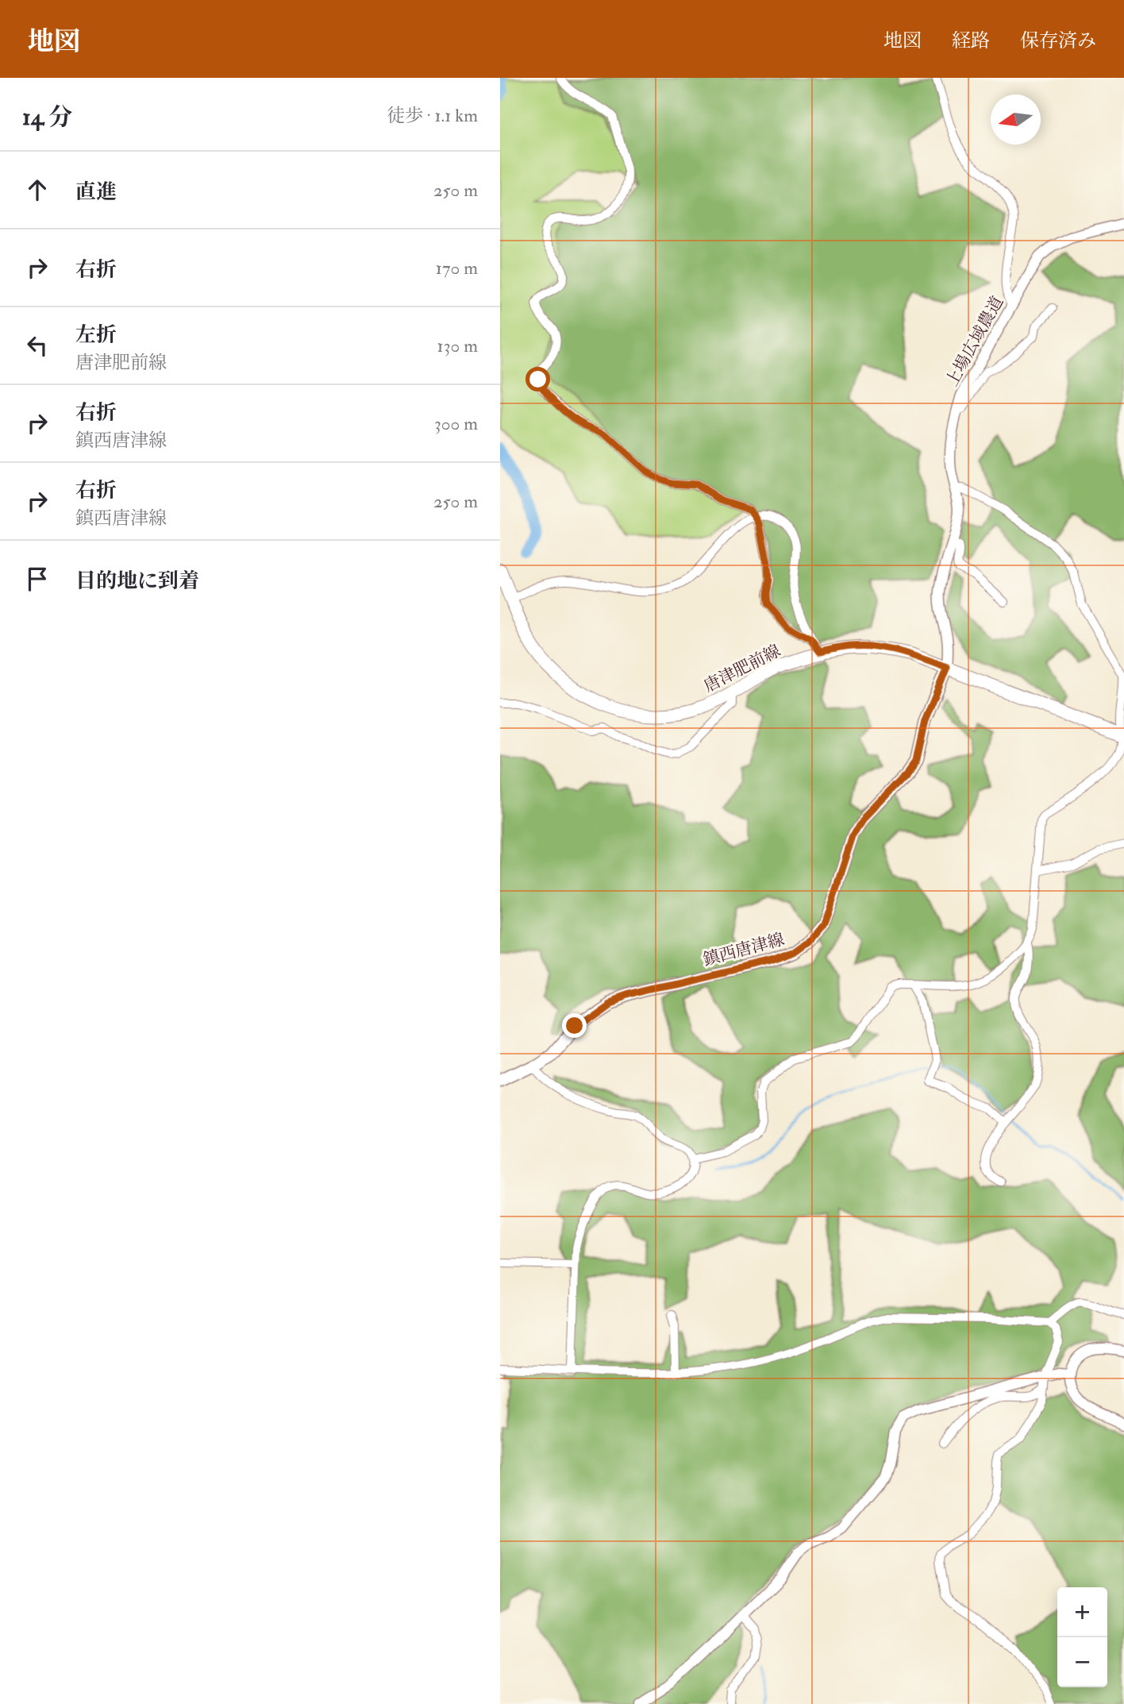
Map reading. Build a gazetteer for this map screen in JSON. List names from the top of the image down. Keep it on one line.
{"streets":{"main road":["唐津肥前線","鎮西唐津線"],"street":["上場広域農道"]},"crossings":[["上場広域農道","唐津肥前線"],["上場広域農道","鎮西唐津線"],["唐津肥前線","鎮西唐津線"]],"north":"left","page":{"header":"地図","nav":["地図","経路","保存済み"],"heading":["14 分","徒歩 · 1.1 km"],"list":[["直進","250 m"],["右折","170 m"],["左折","唐津肥前線","130 m"],["右折","鎮西唐津線","300 m"],["右折","鎮西唐津線","250 m"],"目的地に到着"],"map_buttons":["+","−"]}}
